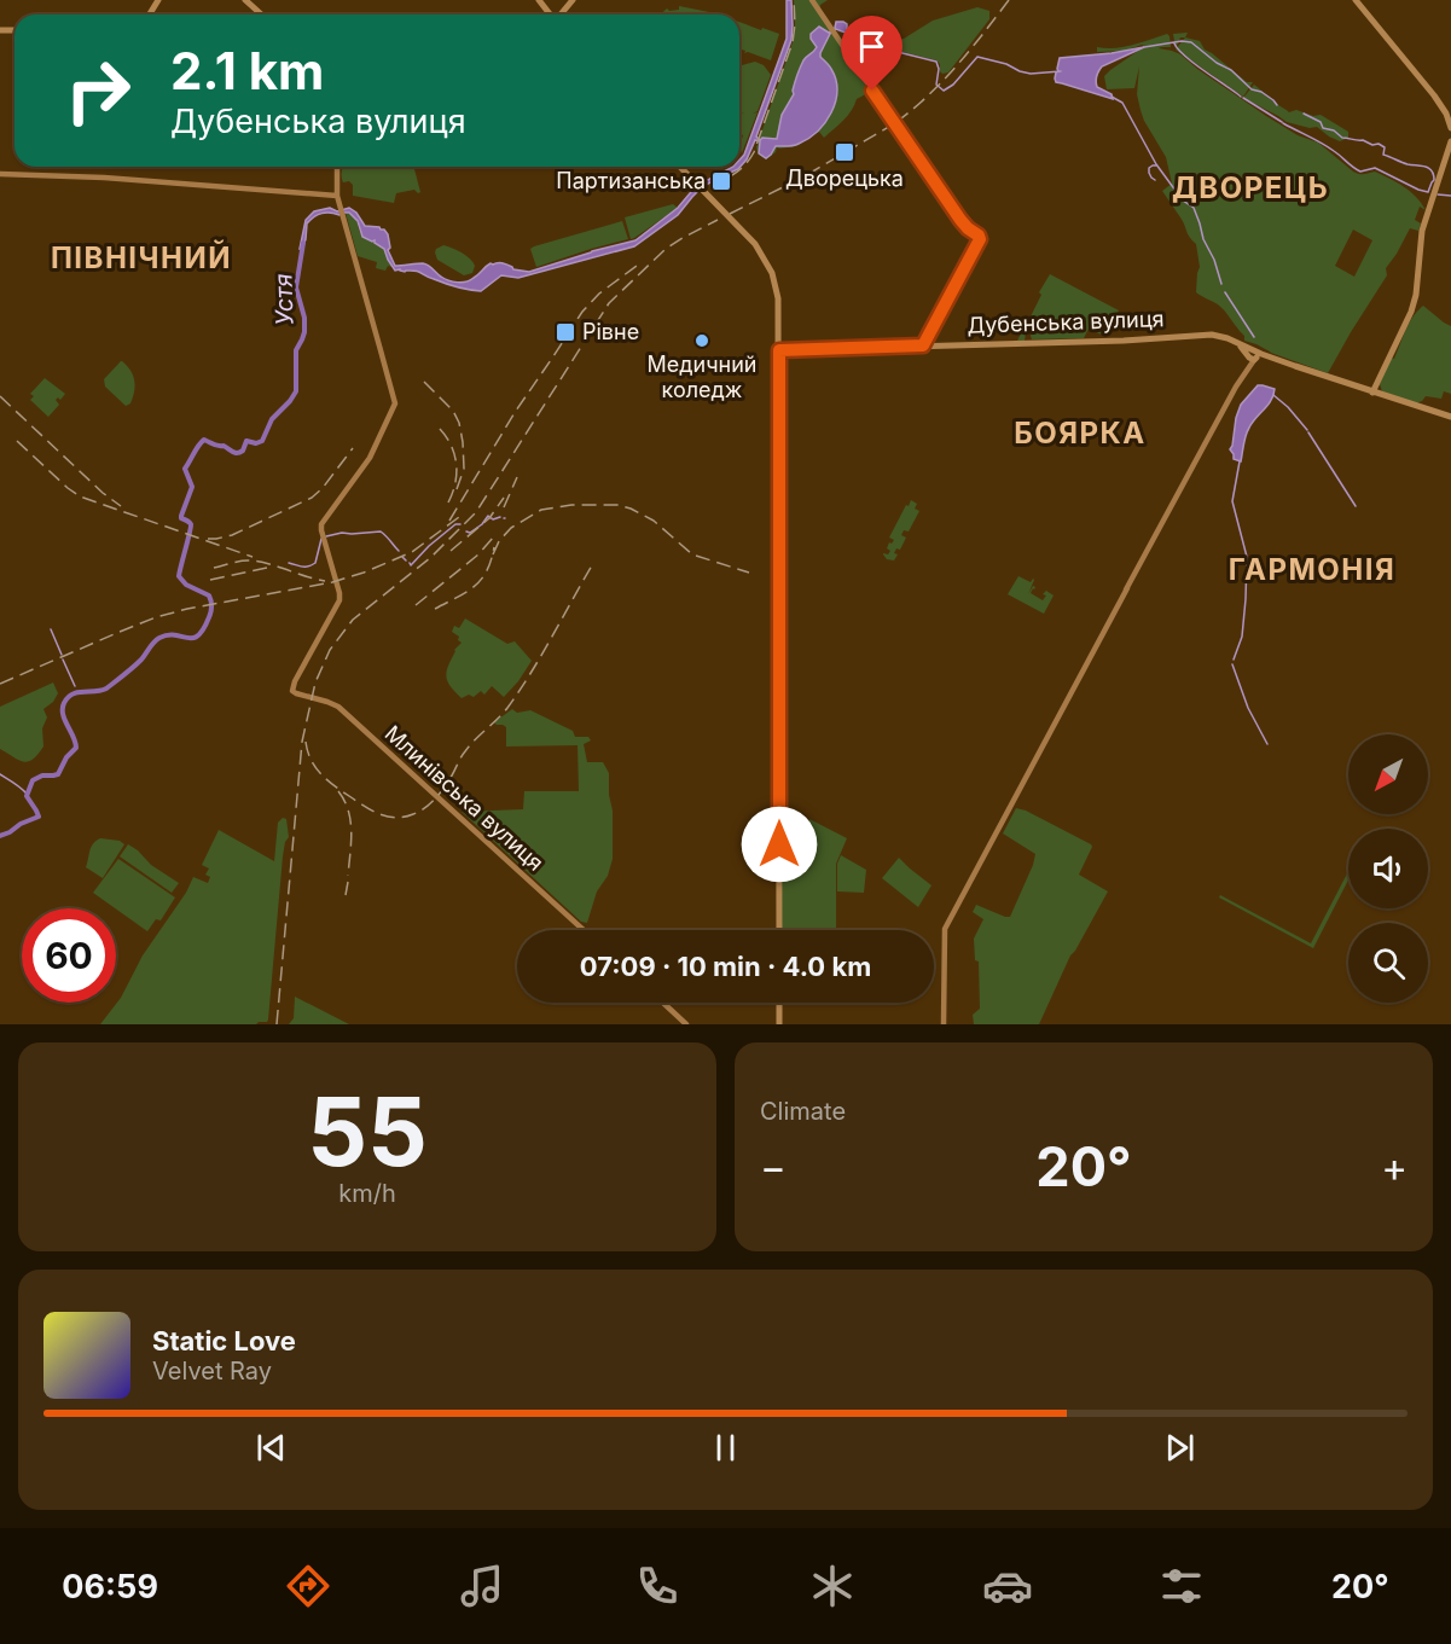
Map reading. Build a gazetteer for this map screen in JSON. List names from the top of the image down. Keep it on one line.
{"streets":{"main road":["Дубенська вулиця","Млинівська вулиця"]},"districts":["ДВОРЕЦЬ","ПІВНІЧНИЙ","БОЯРКА","ГАРМОНІЯ"],"water":["Устя"],"places":{"transit":["Дворецька","Партизанська","Рівне"],"other":["Медичний коледж"]},"north":"bottom left","page":{"turn":["2.1 km","Дубенська вулиця"],"limit":"60","trip":"07:09 · 10 min · 4.0 km","tile":[["55","km/h"],"Climate"],"heat":["−","20°","+"],"song":["Static Love","Velvet Ray"],"tabs":["06:59","20°"]}}
